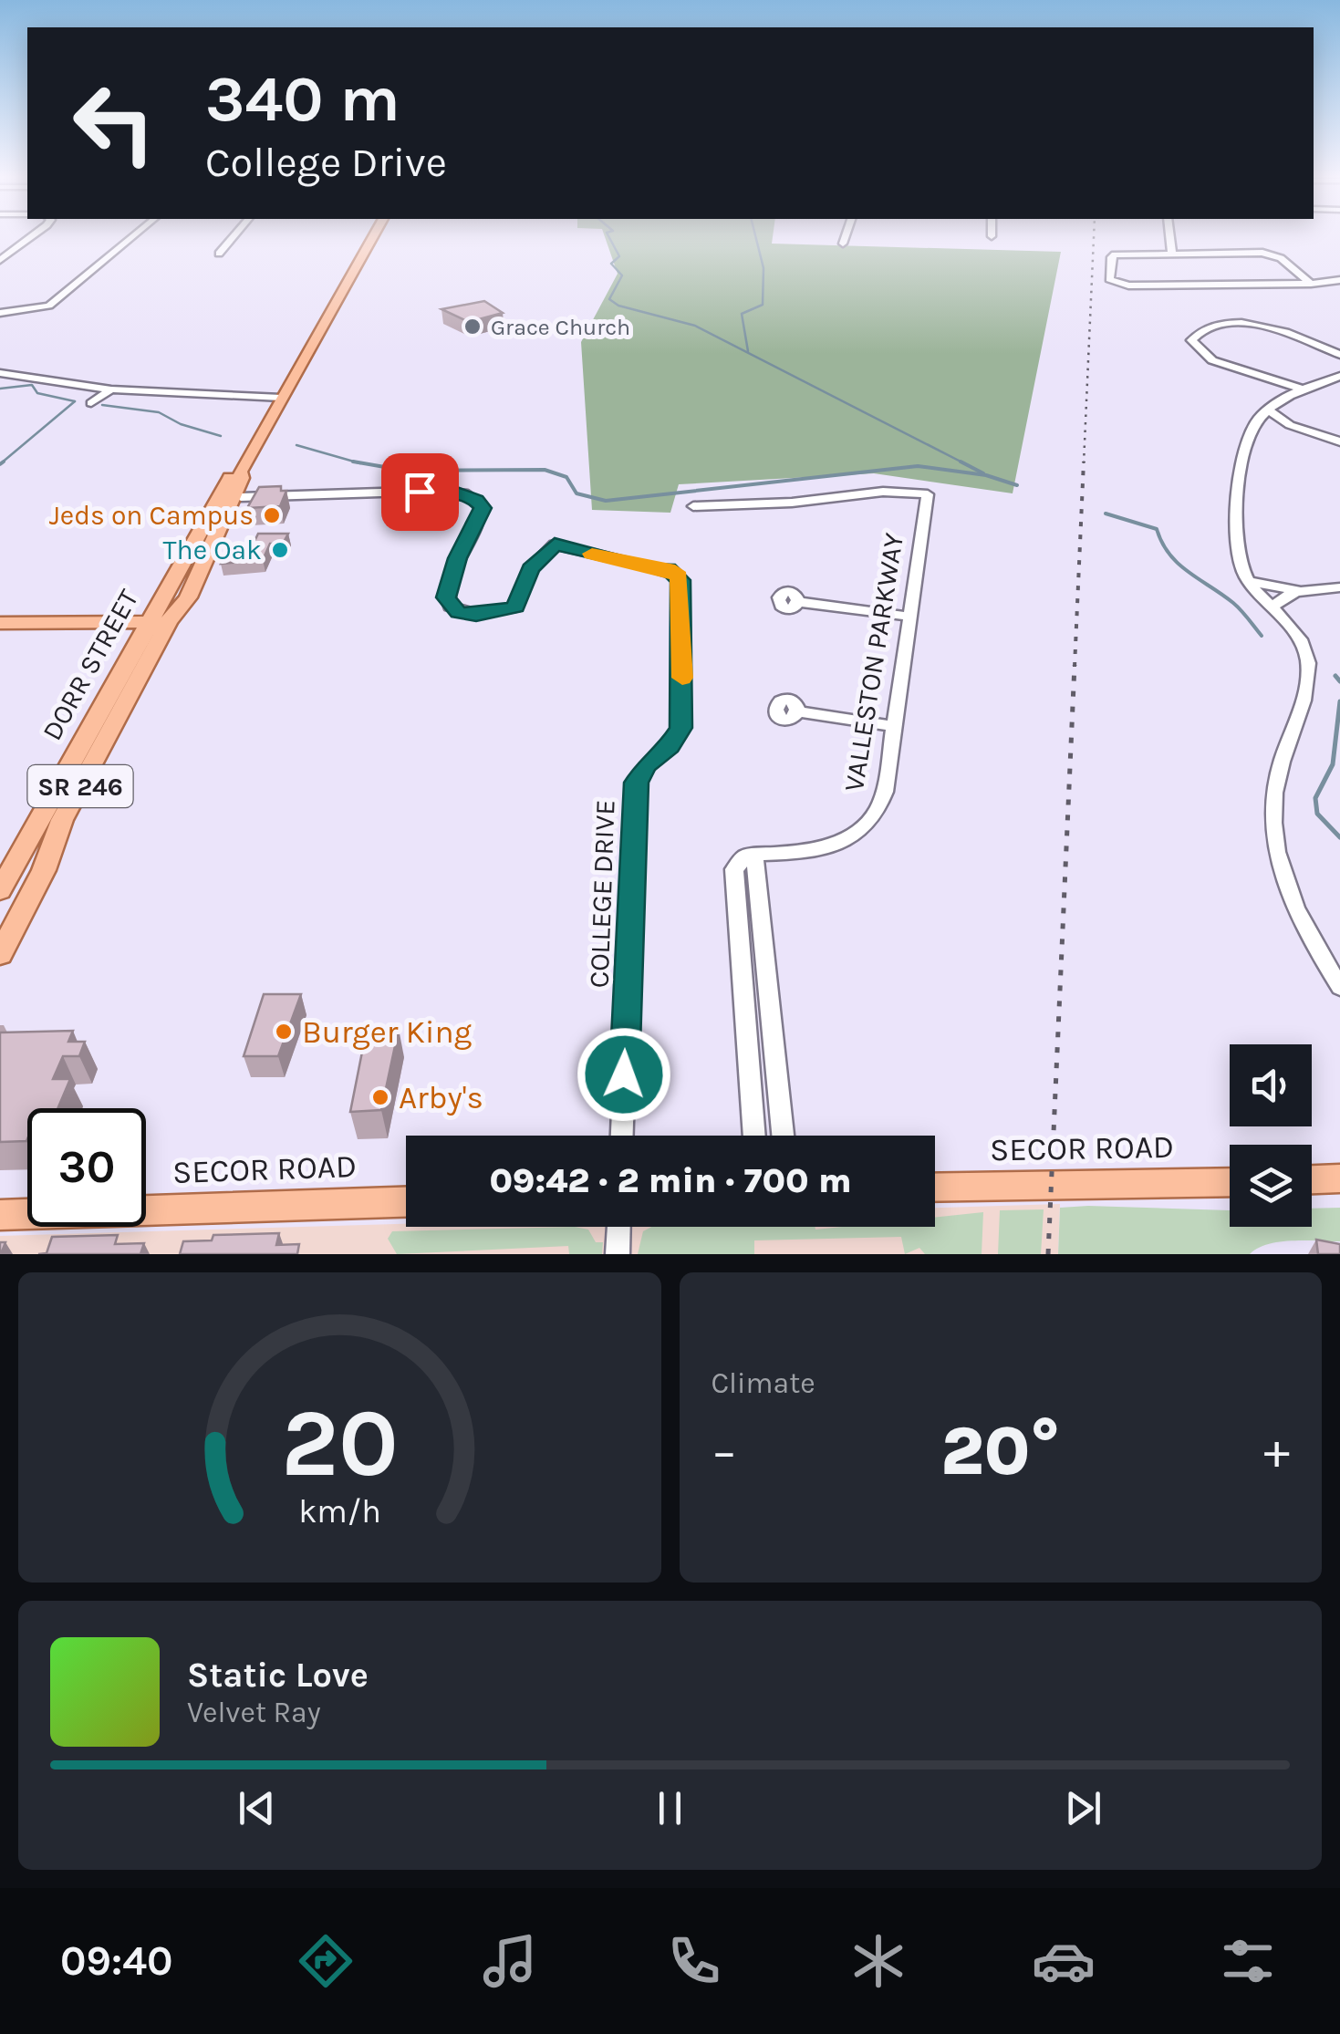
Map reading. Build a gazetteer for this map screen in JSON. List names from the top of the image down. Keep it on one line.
{"streets":{"main road":["DORR STREET","SR 246","SECOR ROAD"],"street":["VALLESTON PARKWAY","COLLEGE DRIVE"]},"crossings":[["DORR STREET","COLLEGE DRIVE"]],"places":["Grace Church","Jeds on Campus","The Oak","Burger King","Arby's"],"page":{"turn":["340 m","College Drive"],"limit":"30","trip":"09:42 · 2 min · 700 m","tile":"Climate","heat":["−","20°","+"],"song":["Static Love","Velvet Ray"],"tabs":"09:40","gauge":["20","km/h"]}}
